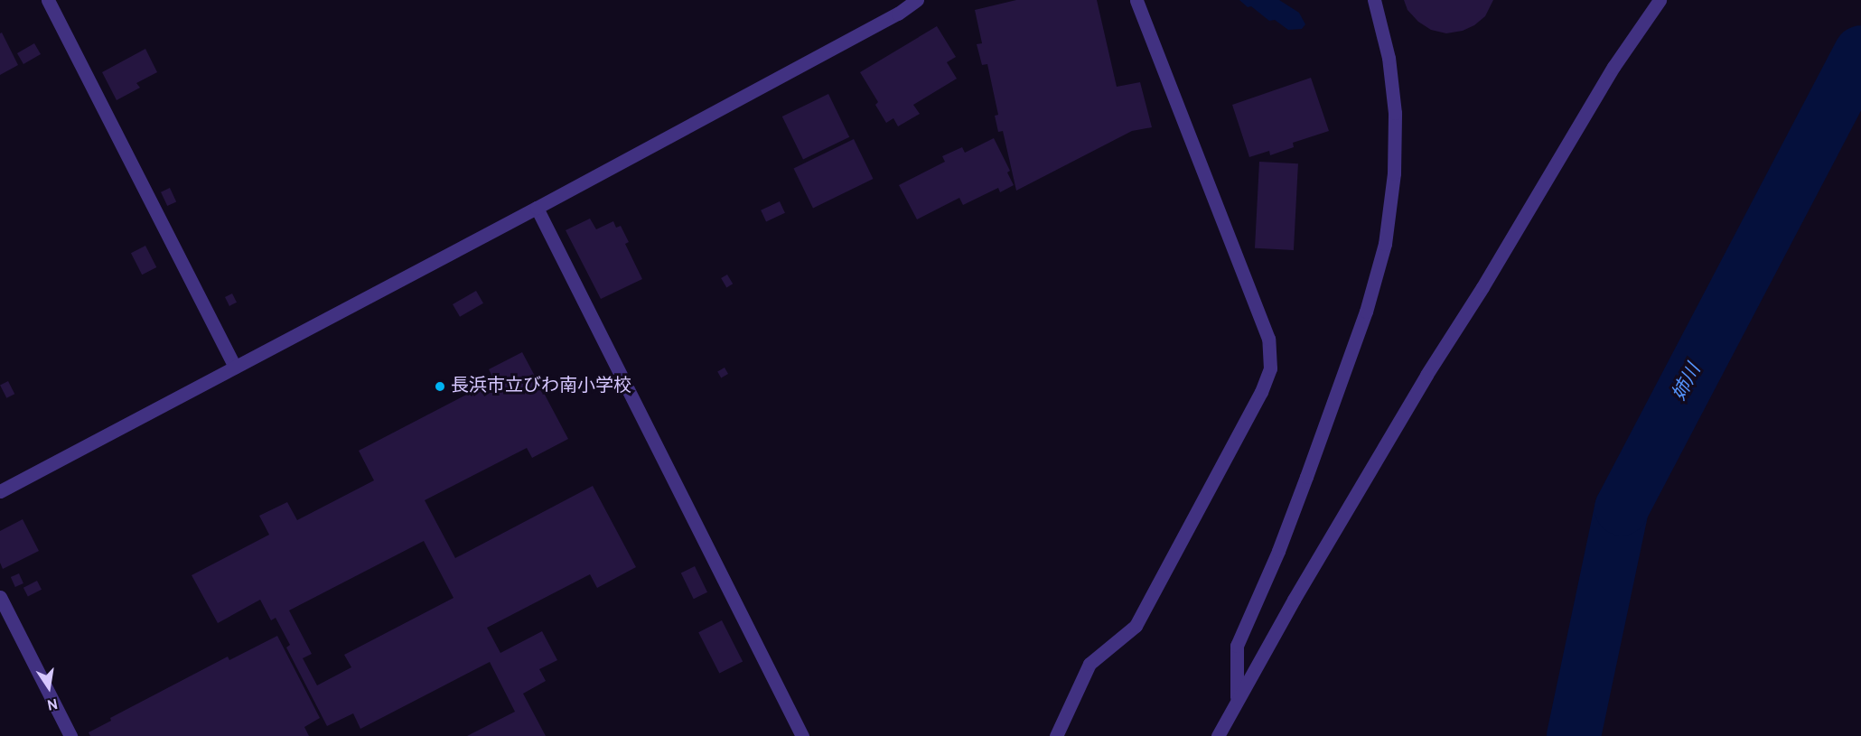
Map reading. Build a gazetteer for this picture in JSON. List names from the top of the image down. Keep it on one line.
{"water":["姉川"],"places":["長浜市立びわ南小学校"],"north":"bottom"}
